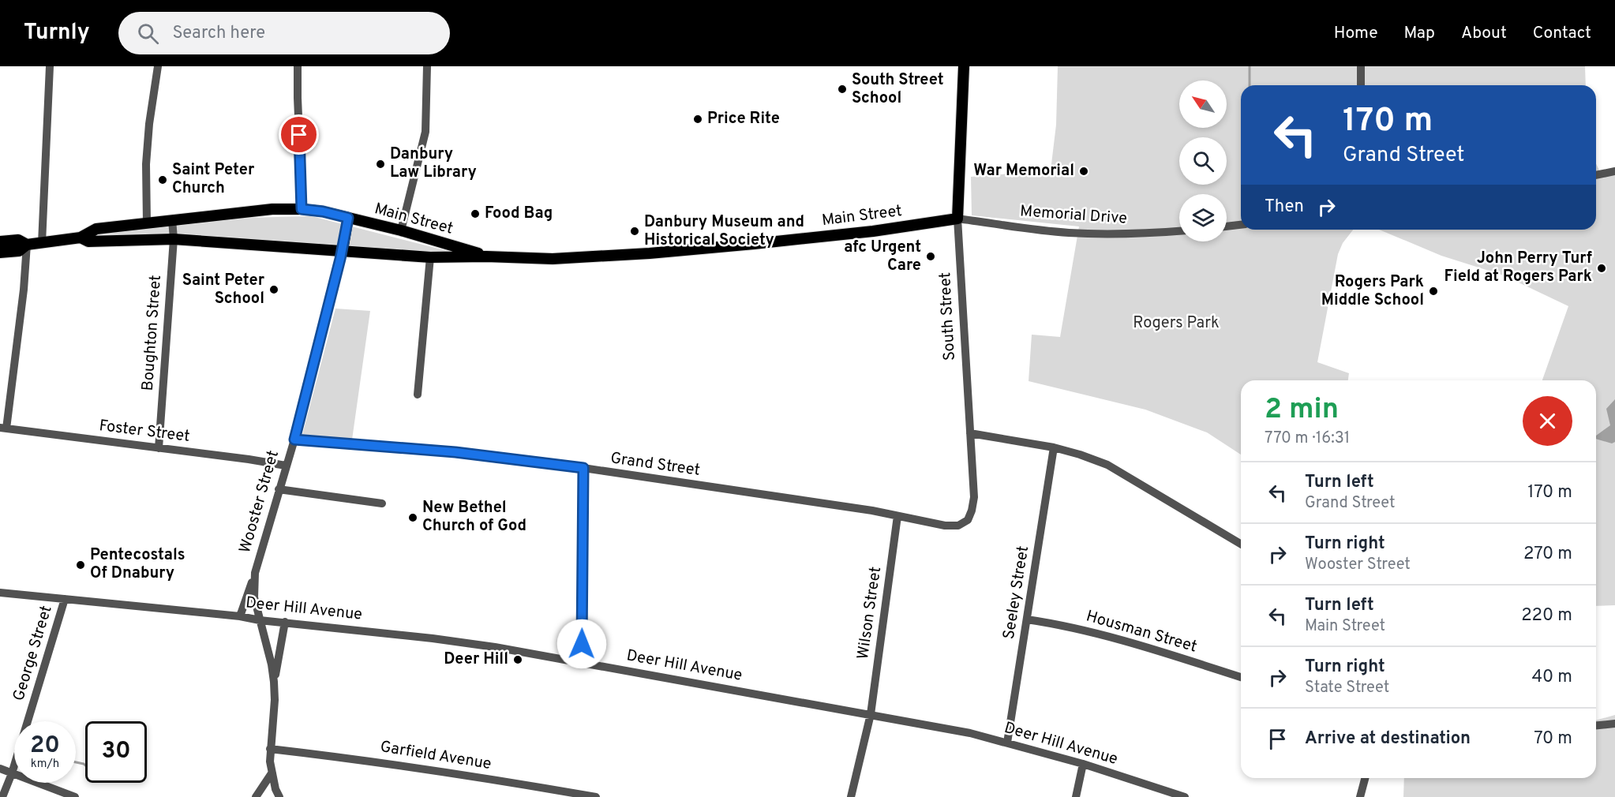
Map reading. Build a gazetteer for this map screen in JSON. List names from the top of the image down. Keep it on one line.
{"streets":{"main road":["Main Street","South Street","Wooster Street"],"street":["Memorial Drive","Boughton Street","Foster Street","Grand Street","Seeley Street","Deer Hill Avenue","Wilson Street","Housman Street","George Street","Garfield Avenue"]},"crossings":[["Memorial Drive","Main Street"],["Memorial Drive","South Street"],["Main Street","South Street"],["Main Street","Boughton Street"],["Main Street","Wooster Street"],["South Street","Grand Street"],["Boughton Street","Foster Street"],["Foster Street","Wooster Street"],["Grand Street","Wooster Street"],["Grand Street","Wilson Street"],["Wooster Street","Deer Hill Avenue"],["Seeley Street","Deer Hill Avenue"],["Seeley Street","Housman Street"],["Deer Hill Avenue","Wilson Street"],["Deer Hill Avenue","George Street"]],"parks":["Rogers Park"],"places":["South Street School","Price Rite","Danbury Law Library","War Memorial","Saint Peter Church","Food Bag","Danbury Museum and Historical Society","afc Urgent Care","John Perry Turf Field at Rogers Park","Saint Peter School","Rogers Park Middle School","New Bethel Church of God","Pentecostals Of Dnabury","Deer Hill"],"north":"top left","page":{"header":"Turnly","search":"Search here","nav":["Home","Map","About","Contact"],"turn":["170 m","Grand Street"],"then":"Then","heading":["2 min","770 m · 16:31"],"list":[{"name":"Turn left","note":"Grand Street","value":"170 m"},{"name":"Turn right","note":"Wooster Street","value":"270 m"},{"name":"Turn left","note":"Main Street","value":"220 m"},{"name":"Turn right","note":"State Street","value":"40 m"},{"name":"Arrive at destination","value":"70 m"}],"speed":"20 km/h","limit":"30"}}
